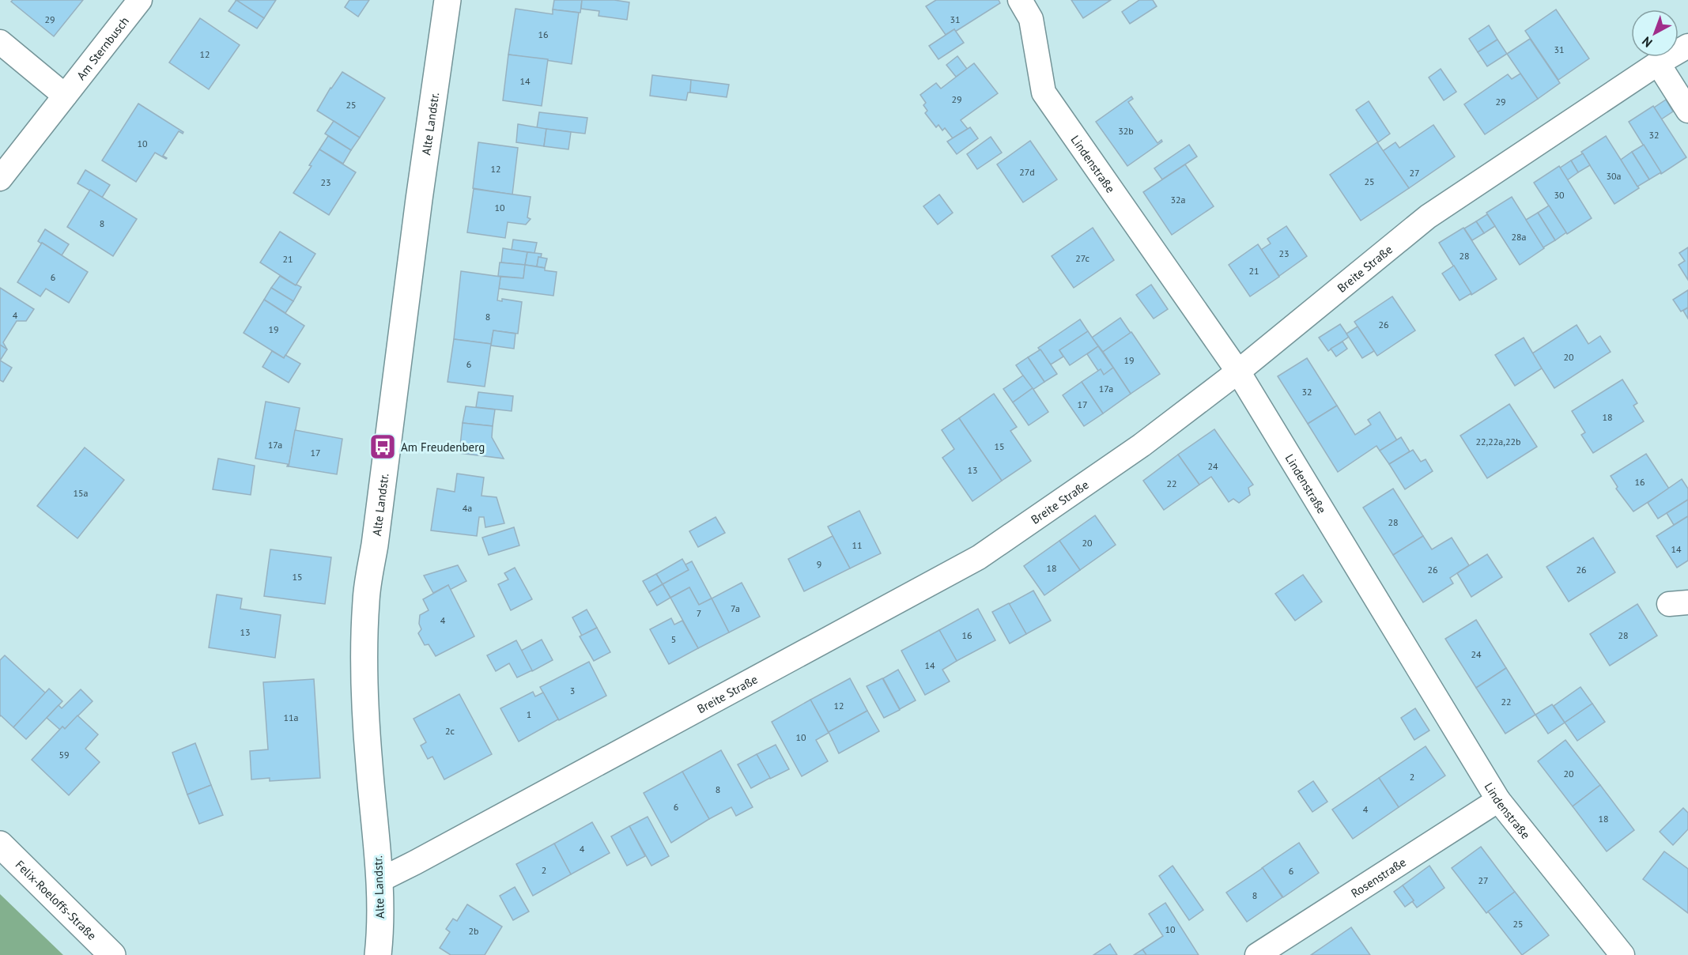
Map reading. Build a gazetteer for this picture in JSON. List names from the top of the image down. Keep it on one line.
{"streets":{"street":["Am Sternbusch","Alte Landstr.","Lindenstraße","Breite Straße","Rosenstraße","Felix-Roeloffs-Straße"]},"crossings":[["Alte Landstr.","Breite Straße"],["Lindenstraße","Breite Straße"],["Lindenstraße","Rosenstraße"]],"places":{"bus stop":["Am Freudenberg"]},"house_numbers":["29","31","16","31","12","14","29","29","25","32b","32","10","12","27d","27","30a","25","23","30","32a","10","8","28a","23","28","27c","21","21","6","4","8","26","19","20","19","6","17a","32","17","18","22,22a,22b","17a","15","17","24","13","16","22","15a","4a","28","20","11","14","9","18","26","26","15","7a","7","4","13","16","28","5","24","14","3","22","12","1","11a","2c","10","59","20","2","8","6","4","18","4","2","6","27","8","25","10","2b"],"north":"bottom left"}
